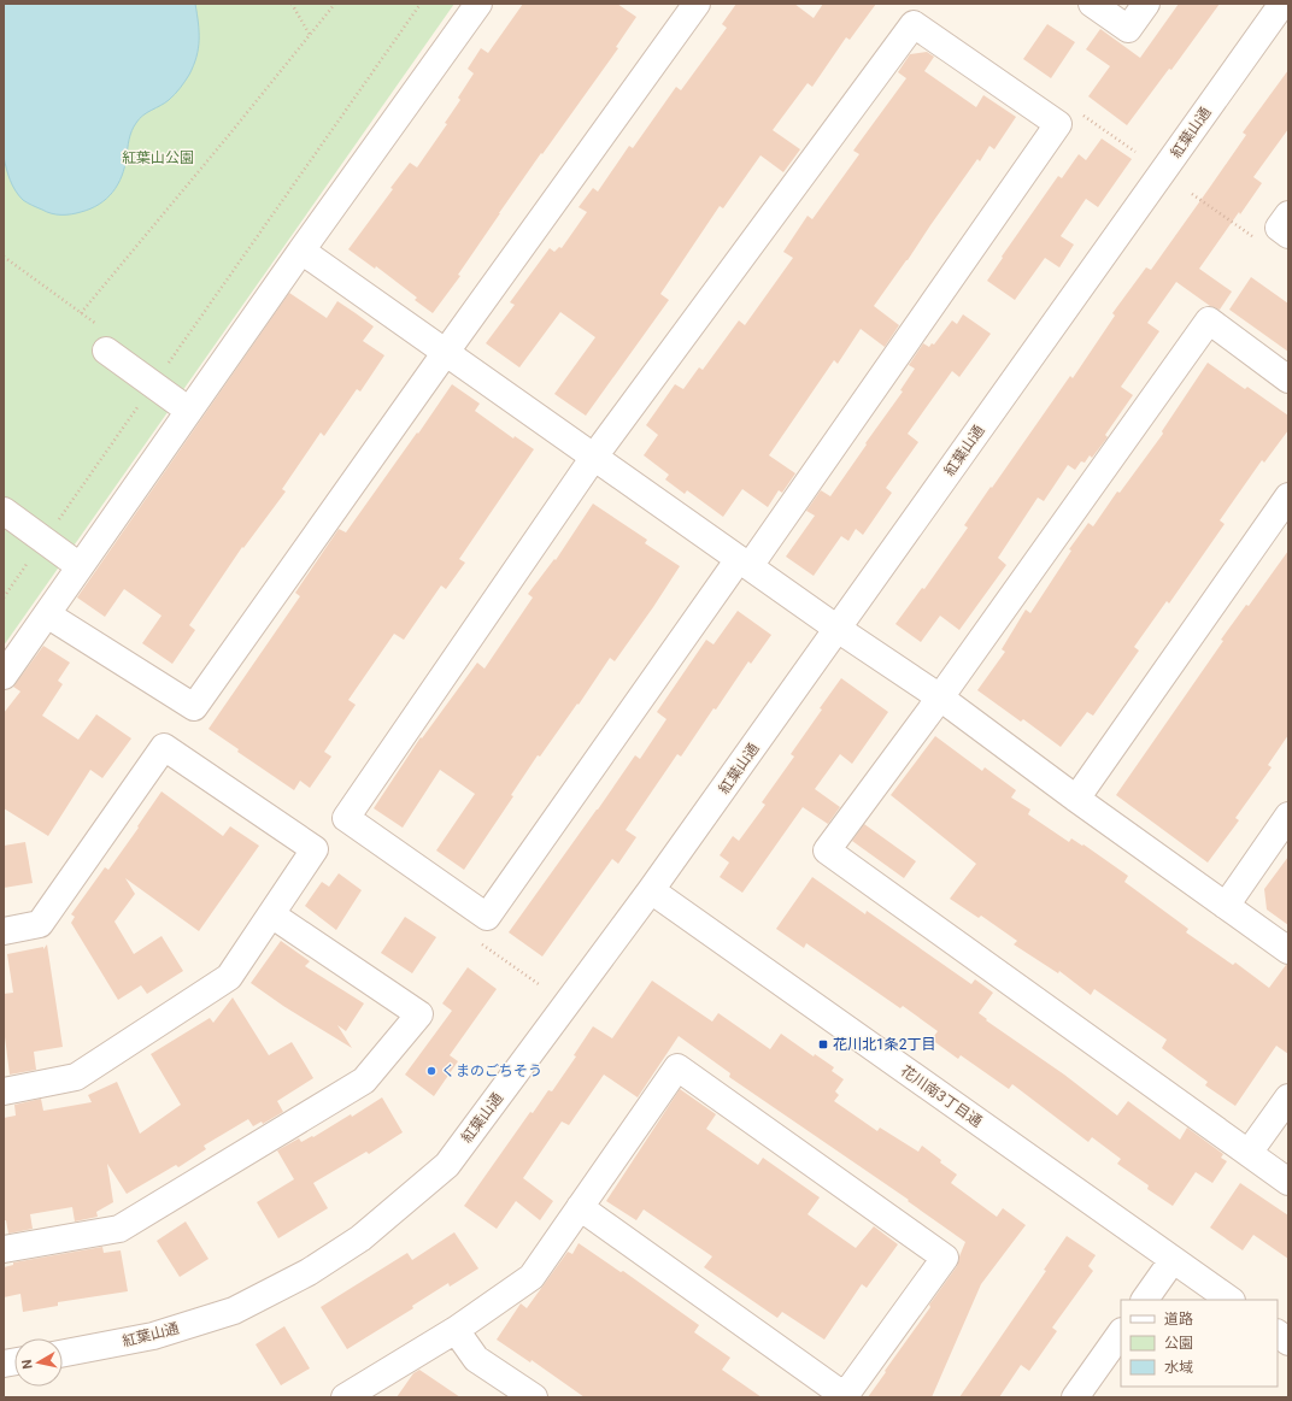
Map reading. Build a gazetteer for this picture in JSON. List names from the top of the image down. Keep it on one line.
{"streets":{"street":["紅葉山通","花川南3丁目通"]},"crossings":[["紅葉山通","花川南3丁目通"]],"parks":["紅葉山公園"],"places":{"transit":["花川北1条2丁目"],"other":["くまのごちそう"]},"legend":["道路","公園","水域"],"north":"left"}
